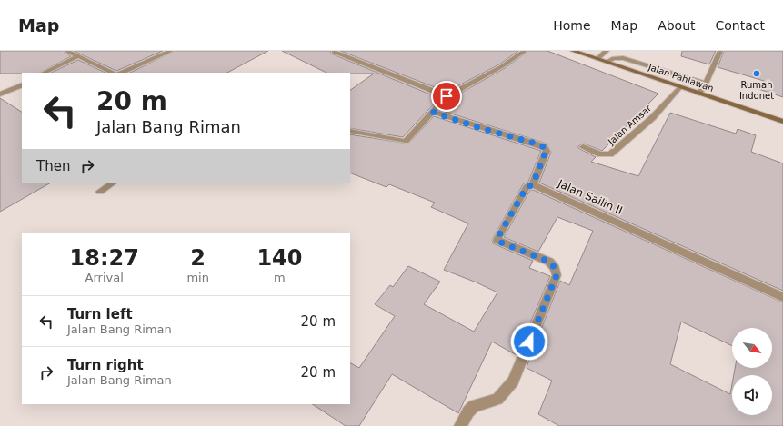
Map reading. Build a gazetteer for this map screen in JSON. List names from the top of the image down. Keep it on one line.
{"streets":{"main road":["Jalan Pahlawan"],"street":["Jalan Amsar","Jalan Sailin II"]},"crossings":[["Jalan Pahlawan","Jalan Amsar"]],"places":["Rumah Indonet"],"north":"bottom right","page":{"header":"Map","nav":["Home","Map","About","Contact"],"turn":["20 m","Jalan Bang Riman"],"then":"Then","eta":["18:27","Arrival","2","min","140","m"],"list":[{"name":"Turn left","note":"Jalan Bang Riman","value":"20 m"},{"name":"Turn right","note":"Jalan Bang Riman","value":"20 m"}]}}
